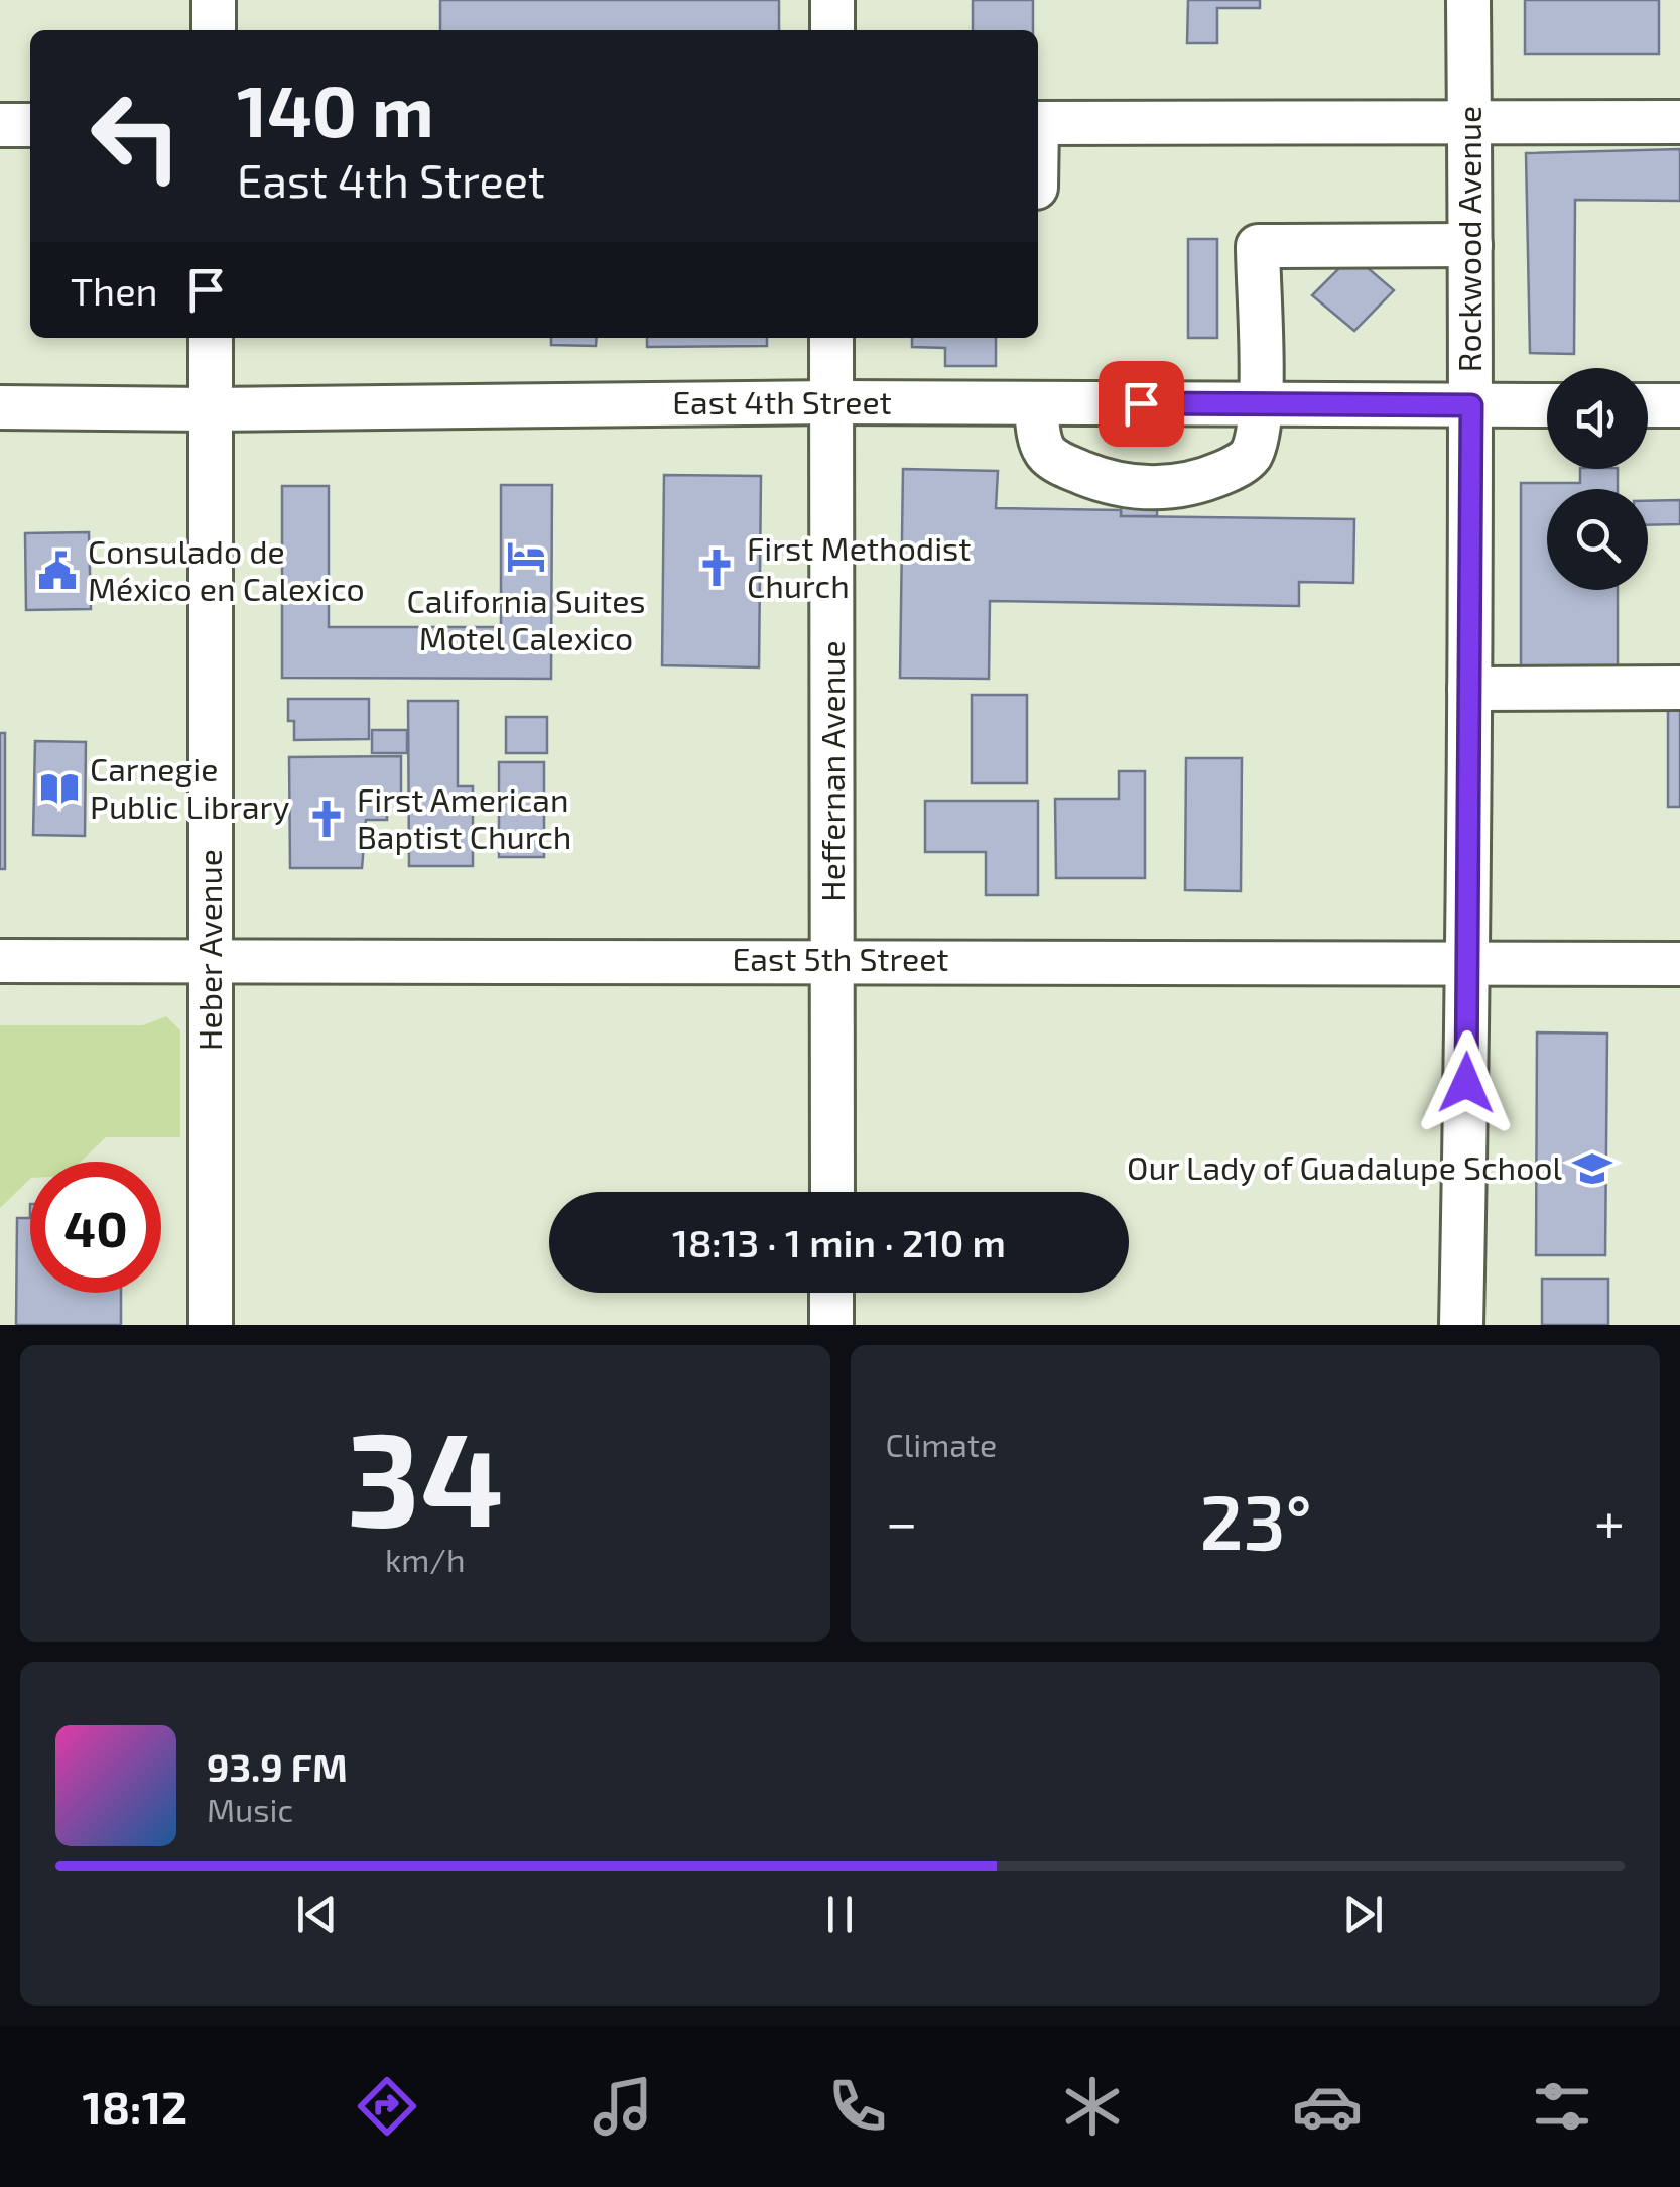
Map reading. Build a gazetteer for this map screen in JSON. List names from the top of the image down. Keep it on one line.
{"streets":{"street":["Rockwood Avenue","East 4th Street","Heffernan Avenue","Heber Avenue","East 5th Street"]},"crossings":[["Rockwood Avenue","East 4th Street"],["Rockwood Avenue","East 5th Street"],["East 4th Street","Heffernan Avenue"],["East 4th Street","Heber Avenue"],["Heffernan Avenue","East 5th Street"],["Heber Avenue","East 5th Street"]],"places":{"hotel":["California Suites Motel Calexico"],"church":["First Methodist Church","First American Baptist Church"],"public building":["Consulado de México en Calexico"],"library":["Carnegie Public Library"],"school or university":["Our Lady of Guadalupe School"]},"page":{"turn":["140 m","East 4th Street"],"then":"Then","limit":"40","trip":"18:13 · 1 min · 210 m","tile":[["34","km/h"],"Climate"],"heat":["−","23°","+"],"song":["93.9 FM","Music"],"tabs":"18:12"}}
